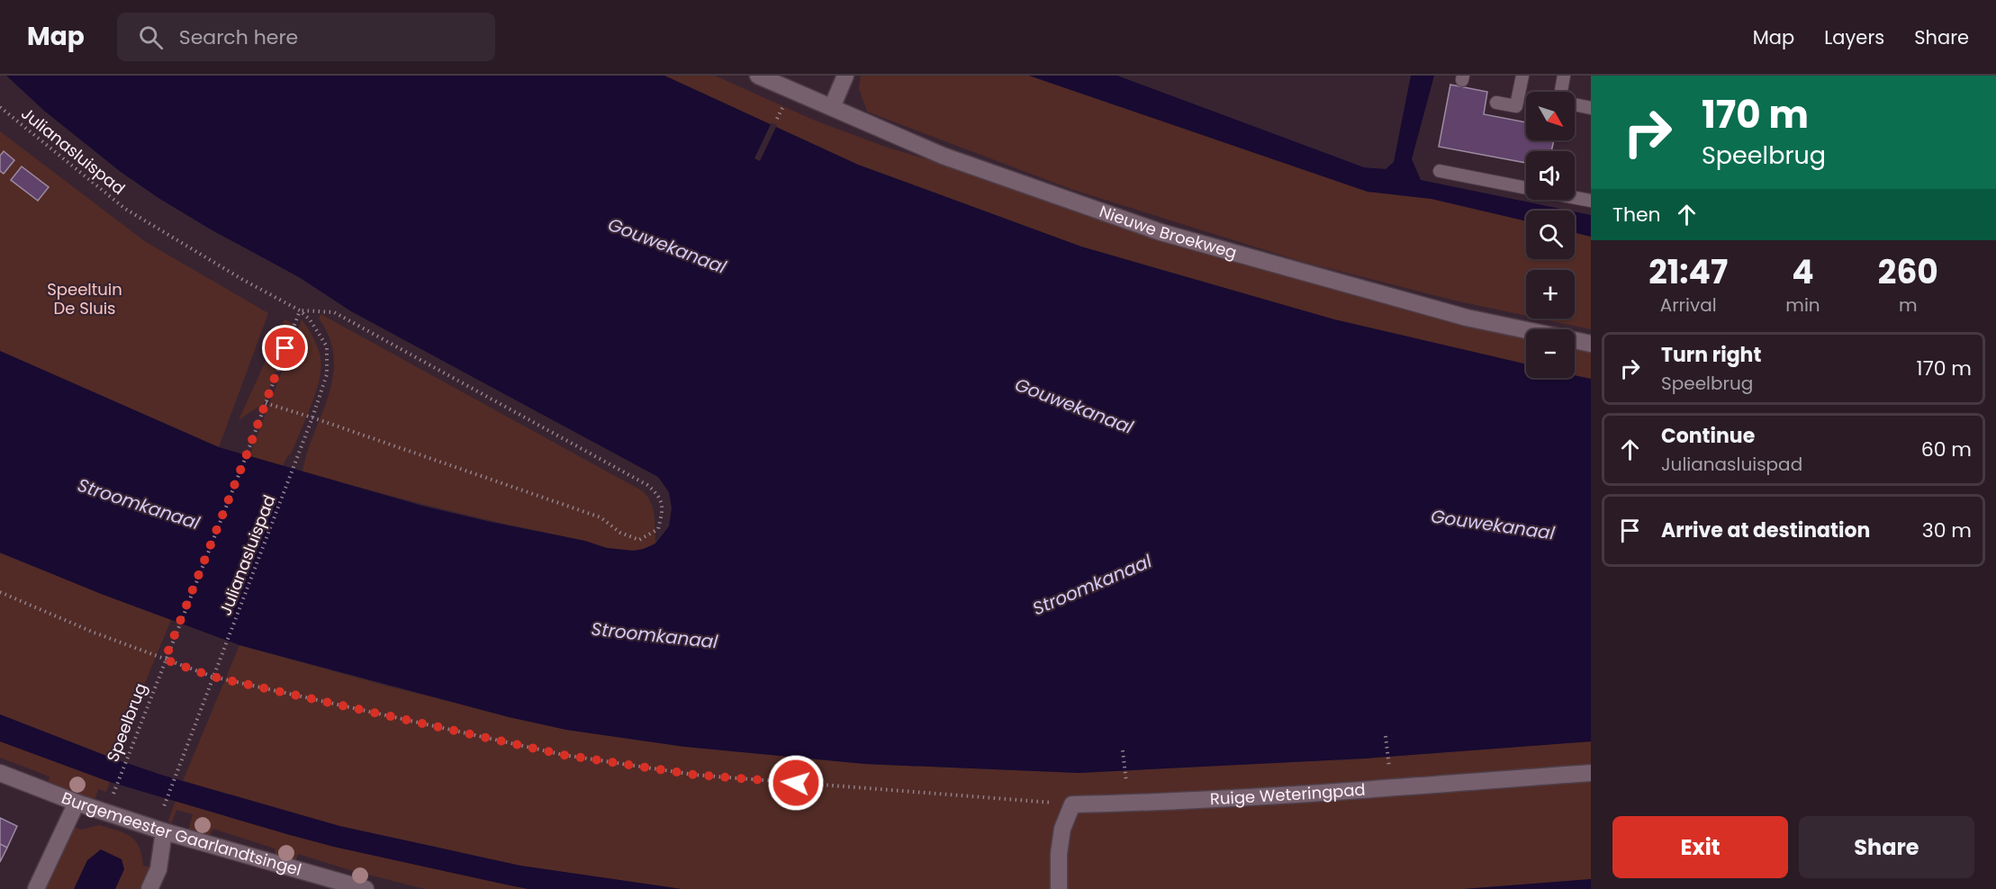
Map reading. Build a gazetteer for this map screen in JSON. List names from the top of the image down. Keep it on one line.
{"streets":{"street":["Nieuwe Broekweg","Ruige Weteringpad","Burgemeester Gaarlandtsingel"],"path":["Julianasluispad","Speelbrug"]},"water":["Gouwekanaal","Stroomkanaal"],"parks":["Speeltuin De Sluis"],"north":"bottom right","page":{"header":"Map","search":"Search here","nav":["Map","Layers","Share"],"turn":["170 m","Speelbrug"],"map_buttons":["+","−"],"then":"Then","eta":["21:47","Arrival","4","min","260","m"],"list":[{"name":"Turn right","note":"Speelbrug","value":"170 m"},{"name":"Continue","note":"Julianasluispad","value":"60 m"},{"name":"Arrive at destination","value":"30 m"}],"buttons":["Exit","Share"]}}
